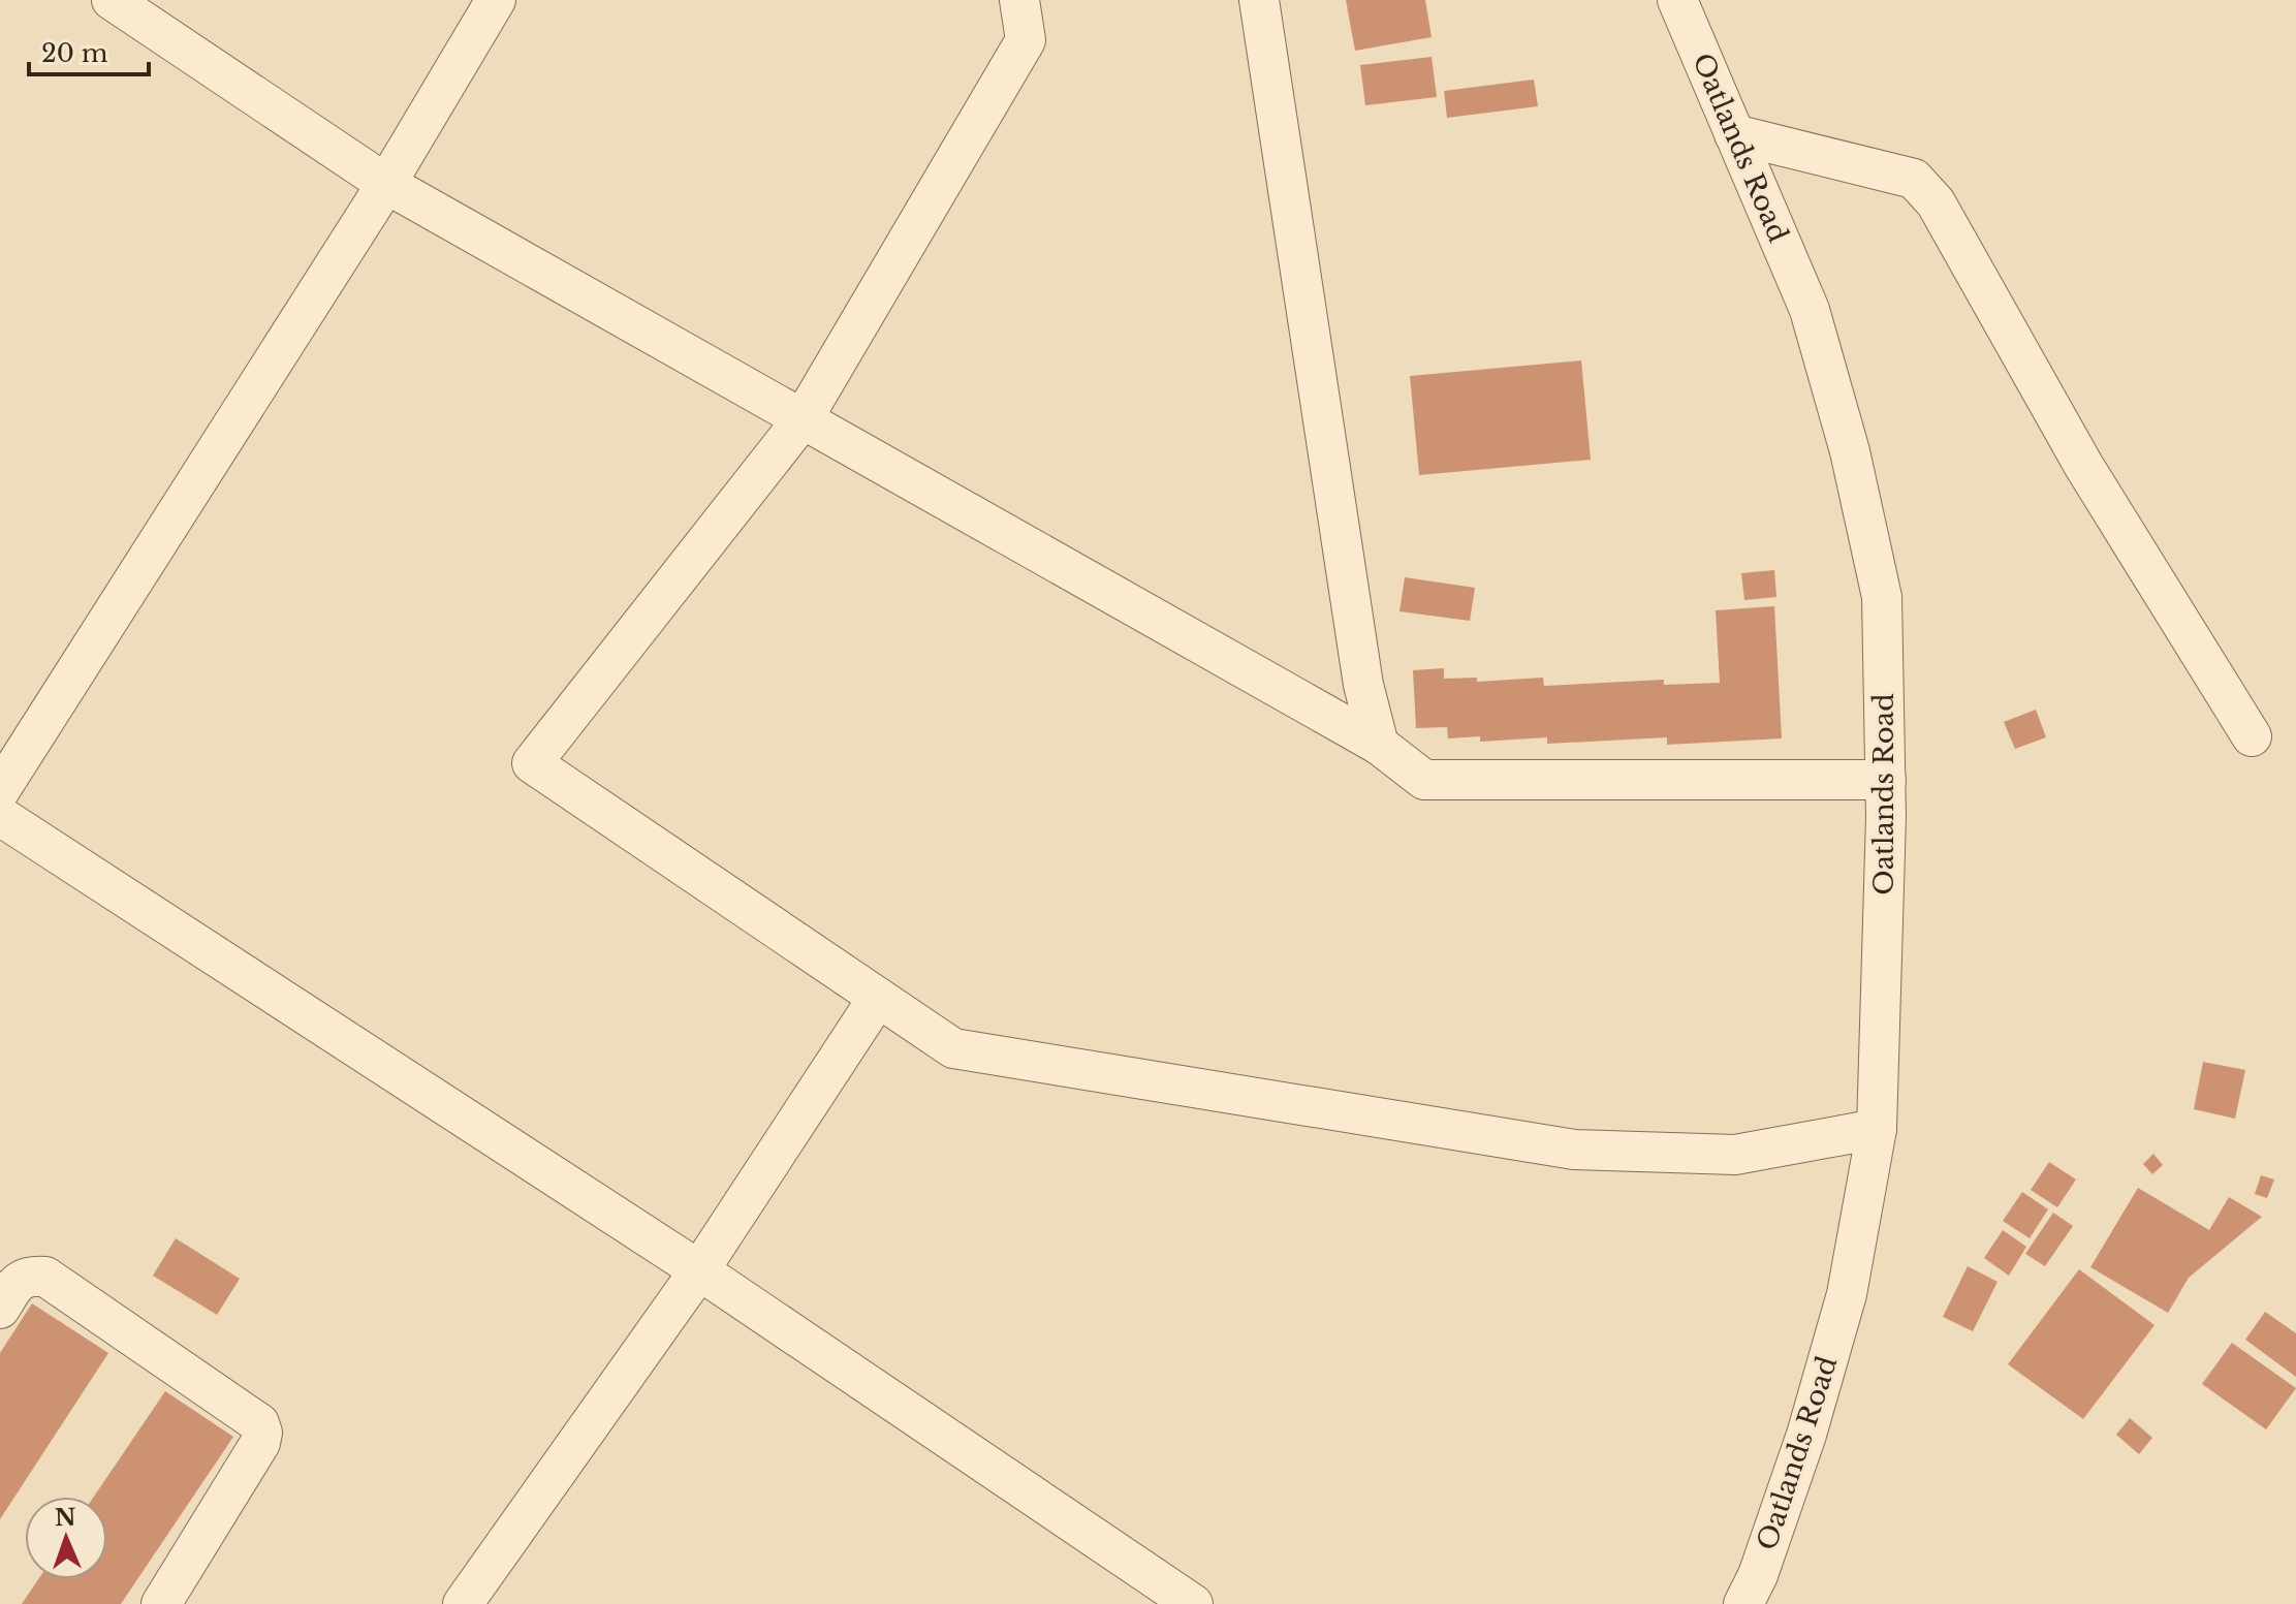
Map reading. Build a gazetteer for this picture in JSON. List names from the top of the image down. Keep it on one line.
{"streets":{"street":["Oatlands Road"]},"scale_bar":"20 m","north":"top"}
